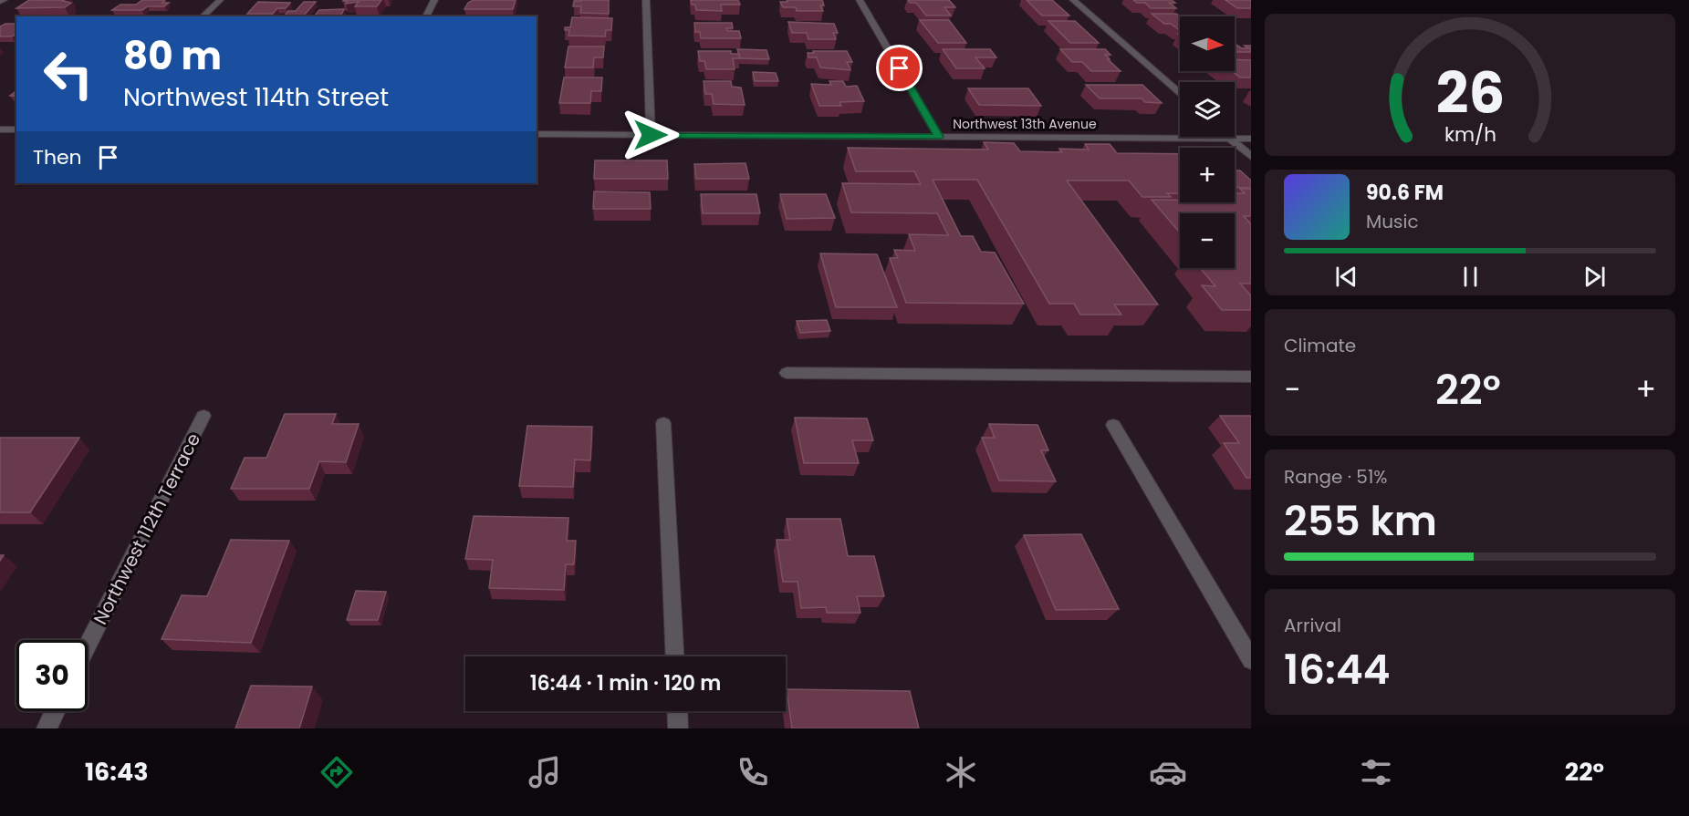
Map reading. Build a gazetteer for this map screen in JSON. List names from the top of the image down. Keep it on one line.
{"streets":{"street":["Northwest 13th Avenue","Northwest 112th Terrace"]},"north":"right","page":{"map_buttons":["+","−"],"turn":["80 m","Northwest 114th Street"],"then":"Then","song":["90.6 FM","Music"],"tile":["Climate",["Range · 51%","255 km"],["Arrival","16:44"]],"heat":["−","22°","+"],"limit":"30","trip":"16:44 · 1 min · 120 m","tabs":["16:43","22°"],"gauge":["26","km/h"]}}
